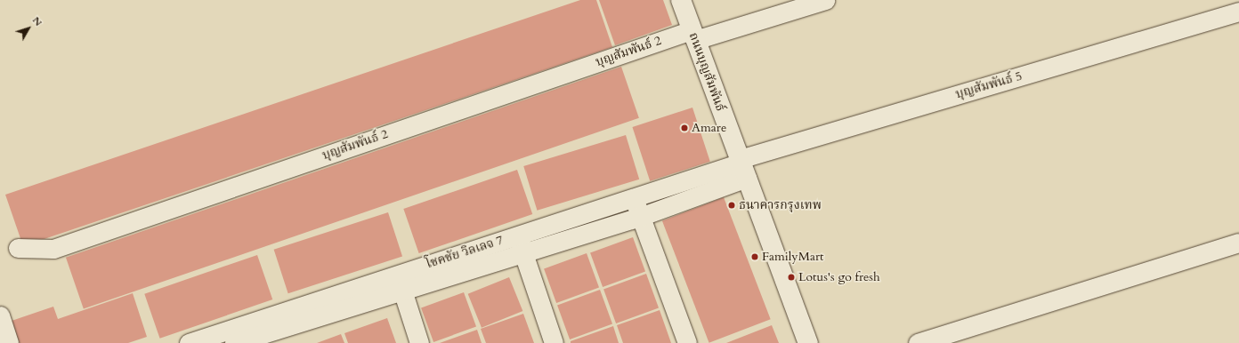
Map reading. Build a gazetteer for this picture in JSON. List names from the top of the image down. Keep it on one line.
{"streets":{"street":["บุญสัมพันธ์ 2","ถนนบุญสัมพันธ์","บุญสัมพันธ์ 5","โชคชัย วิลเลจ 7"]},"crossings":[["บุญสัมพันธ์ 2","ถนนบุญสัมพันธ์"],["ถนนบุญสัมพันธ์","บุญสัมพันธ์ 5"],["ถนนบุญสัมพันธ์","โชคชัย วิลเลจ 7"],["บุญสัมพันธ์ 5","โชคชัย วิลเลจ 7"]],"places":["Amare","ธนาคารกรุงเทพ","FamilyMart","Lotus's go fresh"],"north":"top right"}
